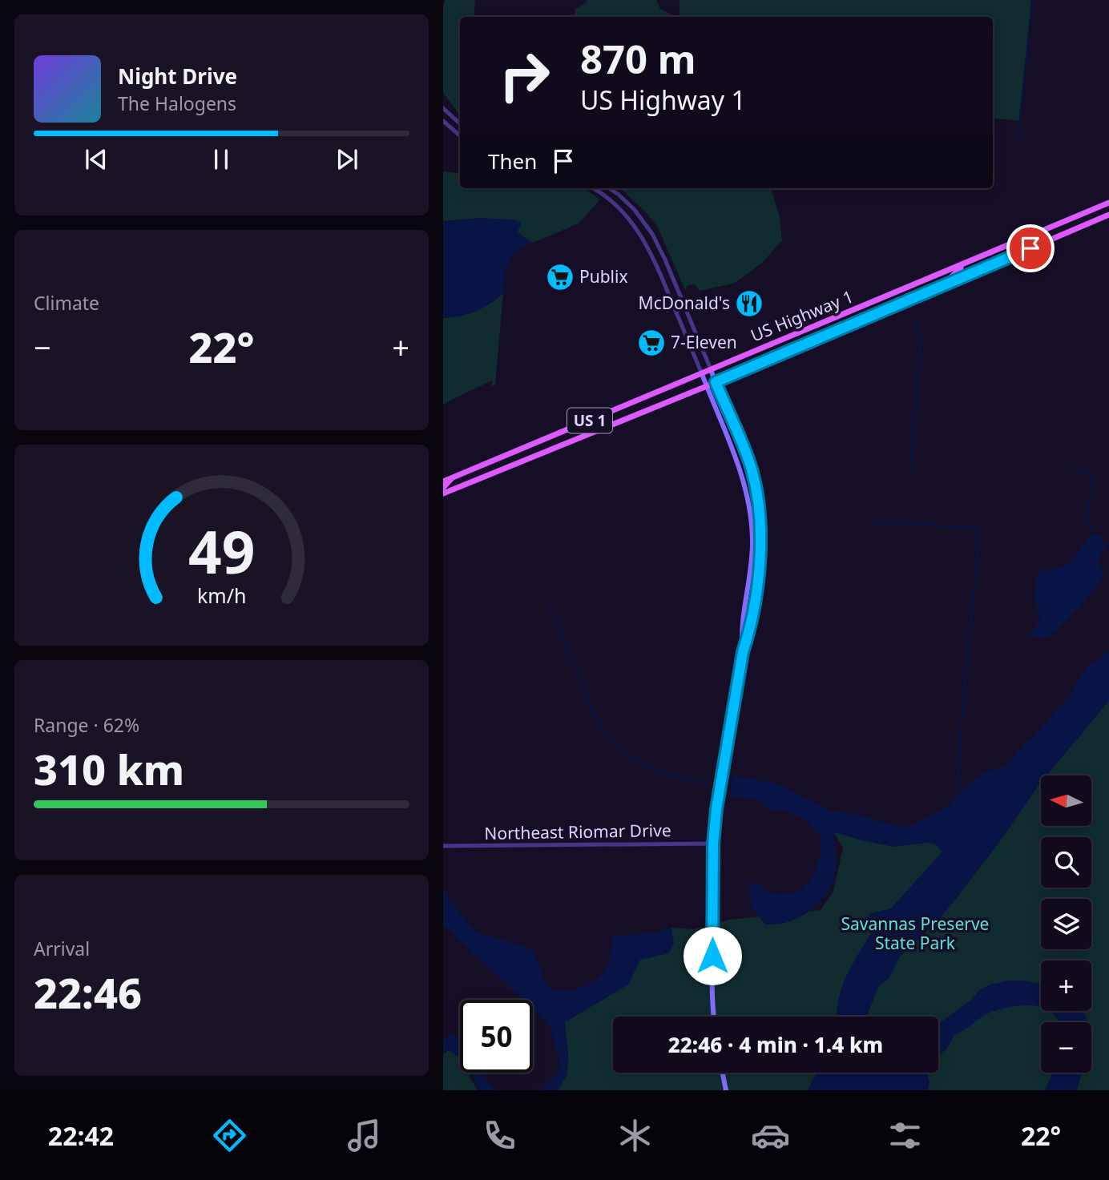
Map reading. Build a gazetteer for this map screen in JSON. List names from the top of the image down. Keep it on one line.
{"streets":{"main road":["US Highway 1","US 1"],"street":["Northeast Riomar Drive"]},"parks":["Savannas Preserve State Park"],"places":{"supermarket":["Publix","7-Eleven"],"restaurant":["McDonald's"]},"north":"left","page":{"turn":["870 m","US Highway 1"],"song":["Night Drive","The Halogens"],"then":"Then","tile":["Climate",["Range · 62%","310 km"],["Arrival","22:46"]],"heat":["−","22°","+"],"map_buttons":["+","−"],"limit":"50","trip":"22:46 · 4 min · 1.4 km","tabs":["22:42","22°"],"gauge":["49","km/h"]}}
